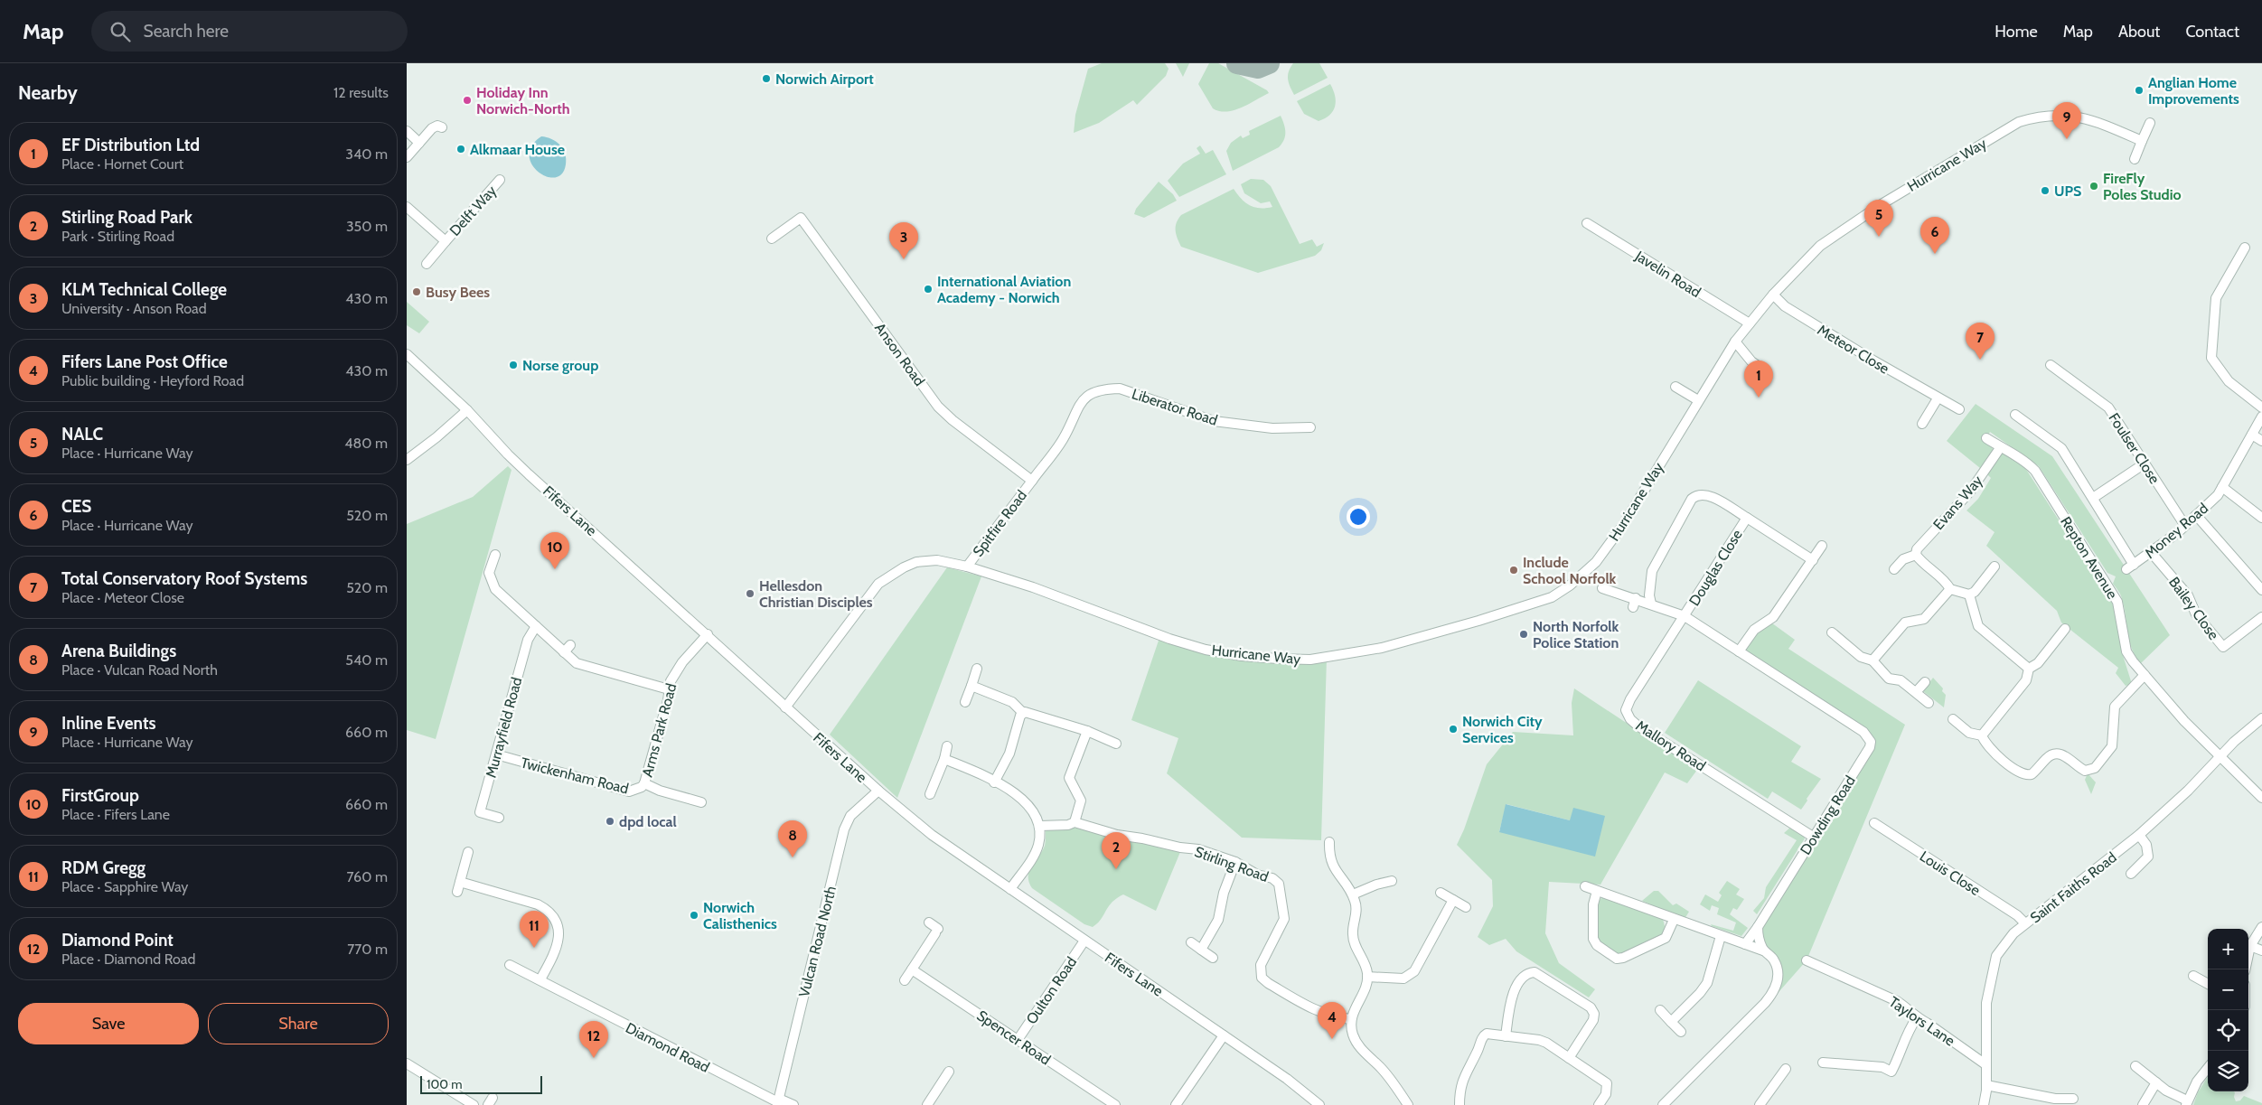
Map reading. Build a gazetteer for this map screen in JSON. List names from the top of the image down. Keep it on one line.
{"streets":{"street":["Hurricane Way","Delft Way","Javelin Road","Meteor Close","Anson Road","Liberator Road","Foulser Close","Evans Way","Fifers Lane","Spitfire Road","Money Road","Repton Avenue","Douglas Close","Bailey Close","Murrayfield Road","Arms Park Road","Mallory Road","Twickenham Road","Dowding Road","Stirling Road","Louis Close","Saint Faiths Road","Vulcan Road North","Oulton Road","Taylors Lane","Spencer Road","Diamond Road"]},"crossings":[["Hurricane Way","Javelin Road"],["Hurricane Way","Meteor Close"],["Hurricane Way","Fifers Lane"],["Hurricane Way","Spitfire Road"],["Anson Road","Liberator Road"],["Anson Road","Spitfire Road"],["Liberator Road","Spitfire Road"],["Foulser Close","Money Road"],["Evans Way","Repton Avenue"],["Fifers Lane","Arms Park Road"],["Fifers Lane","Vulcan Road North"],["Fifers Lane","Oulton Road"],["Money Road","Bailey Close"],["Repton Avenue","Saint Faiths Road"],["Douglas Close","Mallory Road"],["Douglas Close","Dowding Road"],["Murrayfield Road","Twickenham Road"],["Arms Park Road","Twickenham Road"],["Mallory Road","Dowding Road"],["Louis Close","Saint Faiths Road"],["Saint Faiths Road","Taylors Lane"],["Vulcan Road North","Diamond Road"],["Oulton Road","Spencer Road"]],"places":["Norwich Airport","Anglian Home Improvements","Holiday Inn Norwich-North","Alkmaar House","FireFly Poles Studio","UPS","International Aviation Academy - Norwich","Busy Bees","Norse group","Include School Norfolk","Hellesdon Christian Disciples","North Norfolk Police Station","Norwich City Services","dpd local","Norwich Calisthenics"],"scale_bar":"100 m","page":{"header":"Map","search":"Search here","nav":["Home","Map","About","Contact"],"heading":["Nearby","12 results"],"pins":["9","5","6","3","7","1","10","8","2","11","4","12"],"list":[{"mark":"1","name":"EF Distribution Ltd","note":"Place · Hornet Court","value":"340 m"},{"mark":"2","name":"Stirling Road Park","note":"Park · Stirling Road","value":"350 m"},{"mark":"3","name":"KLM Technical College","note":"University · Anson Road","value":"430 m"},{"mark":"4","name":"Fifers Lane Post Office","note":"Public building · Heyford Road","value":"430 m"},{"mark":"5","name":"NALC","note":"Place · Hurricane Way","value":"480 m"},{"mark":"6","name":"CES","note":"Place · Hurricane Way","value":"520 m"},{"mark":"7","name":"Total Conservatory Roof Systems","note":"Place · Meteor Close","value":"520 m"},{"mark":"8","name":"Arena Buildings","note":"Place · Vulcan Road North","value":"540 m"},{"mark":"9","name":"Inline Events","note":"Place · Hurricane Way","value":"660 m"},{"mark":"10","name":"FirstGroup","note":"Place · Fifers Lane","value":"660 m"},{"mark":"11","name":"RDM Gregg","note":"Place · Sapphire Way","value":"760 m"},{"mark":"12","name":"Diamond Point","note":"Place · Diamond Road","value":"770 m"}],"map_buttons":["+","−"],"buttons":["Save","Share"],"scale":"100 m"}}
